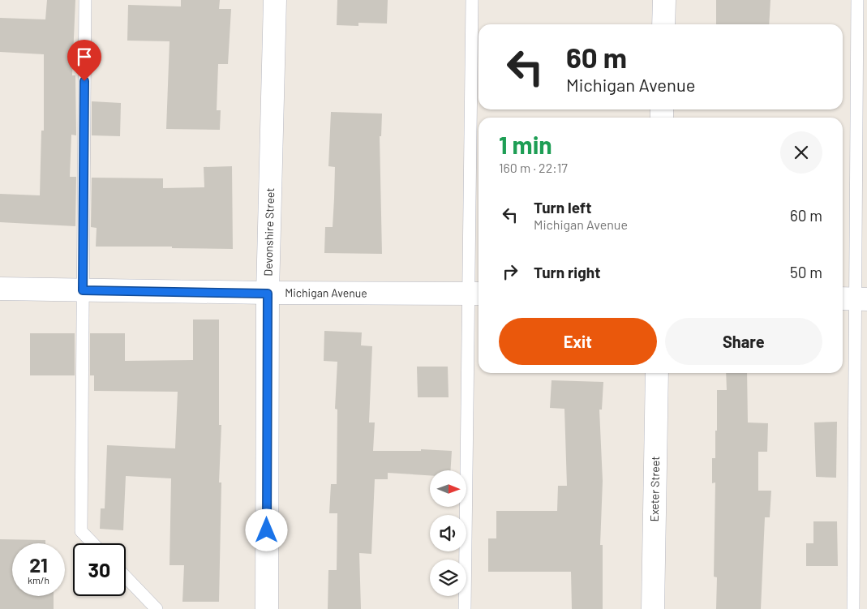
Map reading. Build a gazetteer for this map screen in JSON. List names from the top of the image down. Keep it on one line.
{"streets":{"street":["Devonshire Street","Michigan Avenue","Exeter Street"]},"crossings":[["Devonshire Street","Michigan Avenue"]],"north":"right","page":{"turn":["60 m","Michigan Avenue"],"heading":["1 min","160 m · 22:17"],"list":[{"name":"Turn left","note":"Michigan Avenue","value":"60 m"},{"name":"Turn right","value":"50 m"}],"buttons":["Exit","Share"],"speed":"21 km/h","limit":"30"}}
